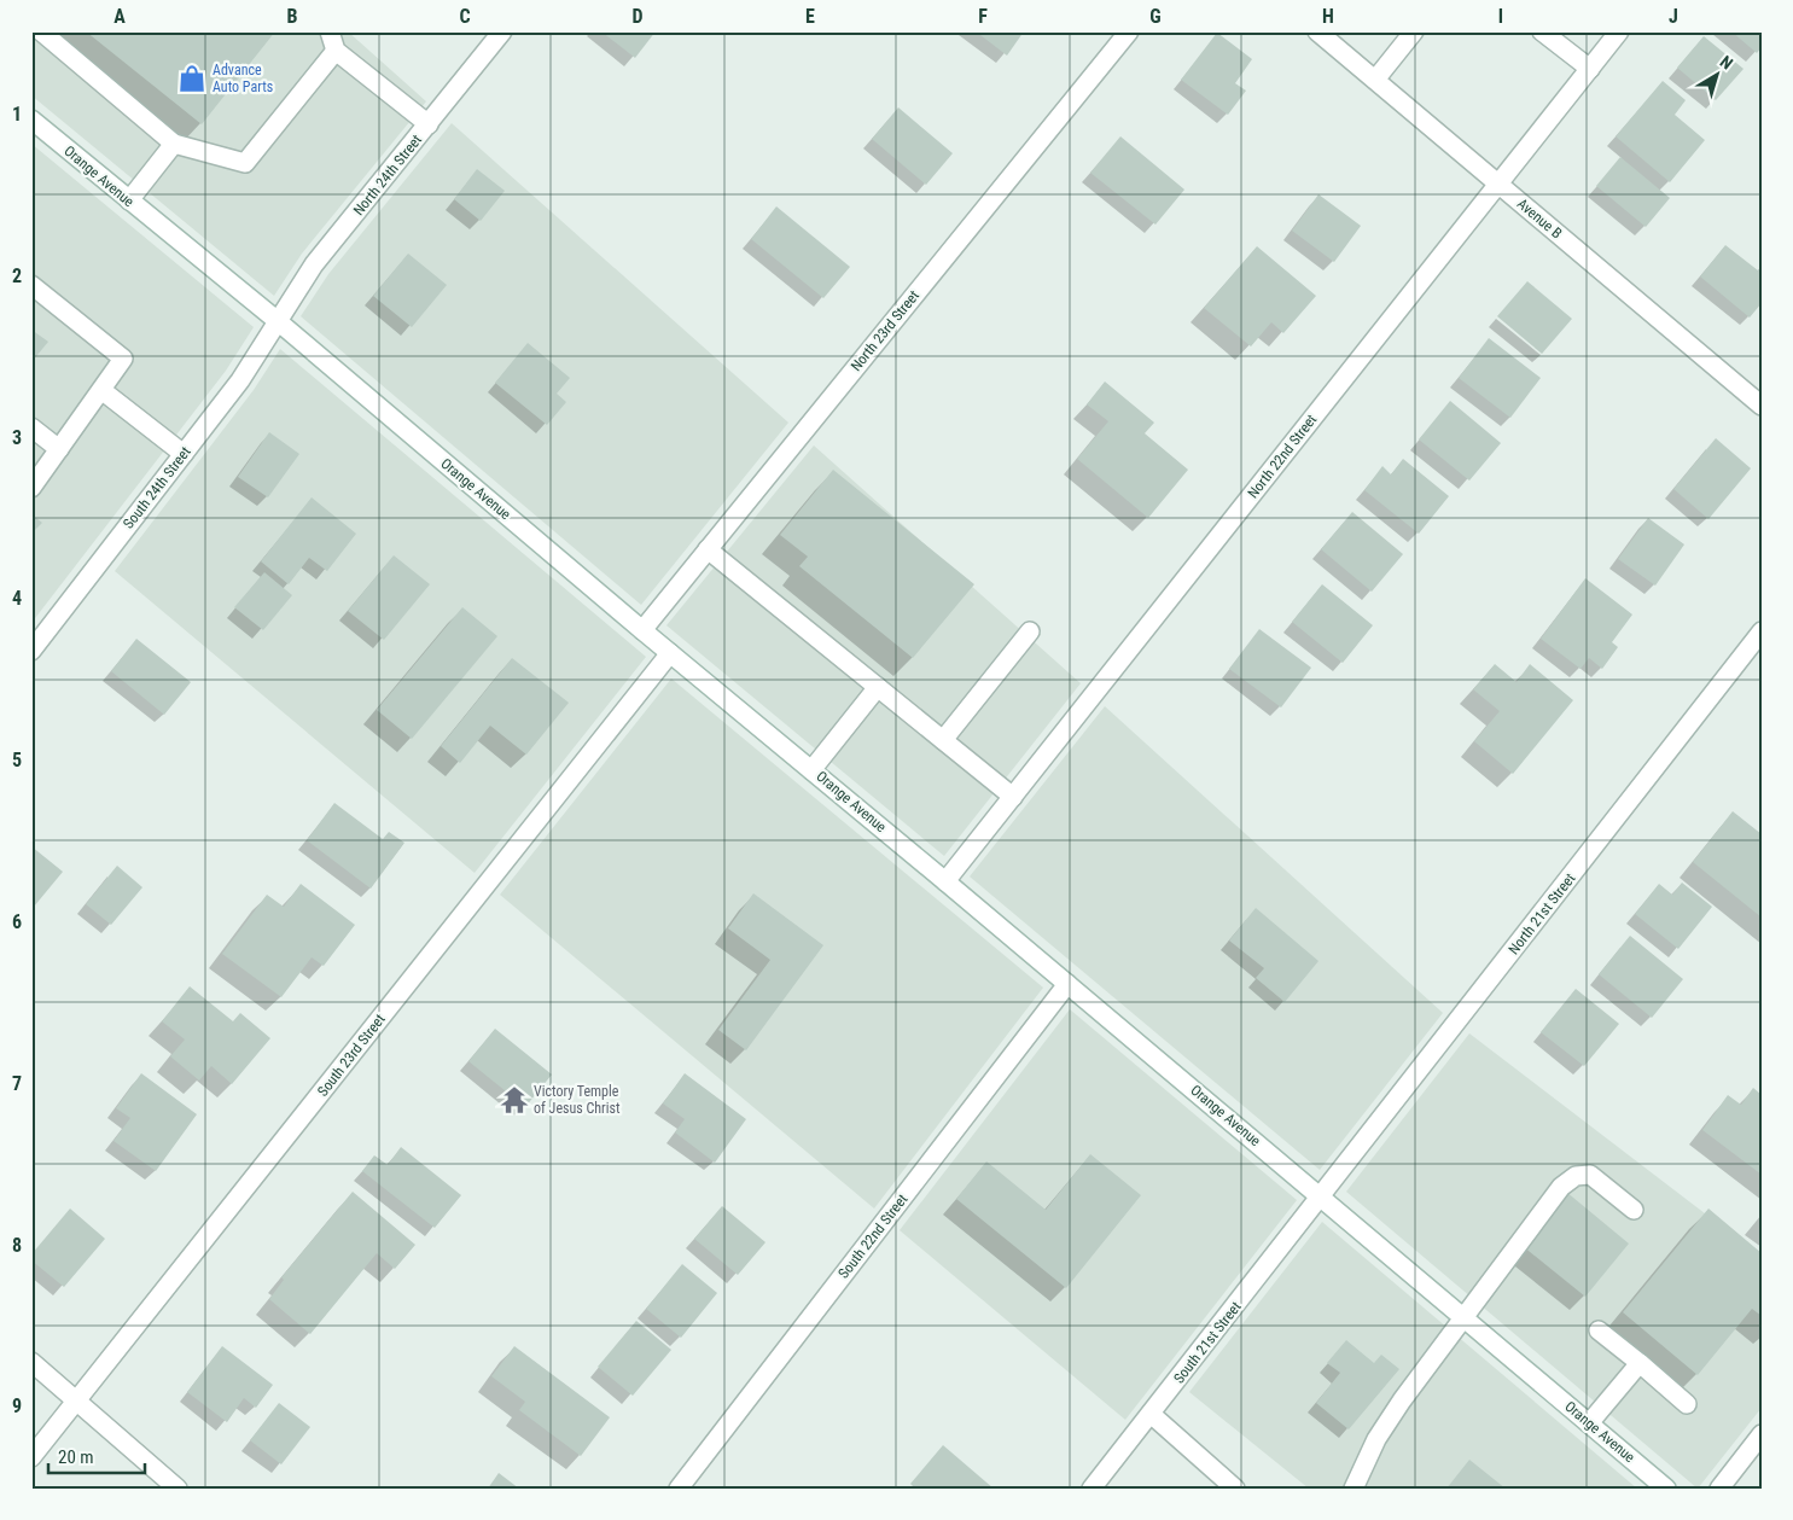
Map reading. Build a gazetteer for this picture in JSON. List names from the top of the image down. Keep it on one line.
{"streets":{"street":["North 24th Street","Orange Avenue","Avenue B","North 23rd Street","North 22nd Street","South 24th Street","North 21st Street","South 23rd Street","South 22nd Street","South 21st Street"]},"crossings":[["North 24th Street","Orange Avenue"],["North 24th Street","South 24th Street"],["Orange Avenue","North 23rd Street"],["Orange Avenue","North 22nd Street"],["Orange Avenue","South 24th Street"],["Orange Avenue","North 21st Street"],["Orange Avenue","South 23rd Street"],["Orange Avenue","South 22nd Street"],["Orange Avenue","South 21st Street"],["Avenue B","North 22nd Street"],["North 21st Street","South 21st Street"]],"places":{"shop":["Advance Auto Parts"],"temple":["Victory Temple of Jesus Christ"]},"scale_bar":"20 m","north":"top right","grid":{"columns":["A","B","C","D","E","F","G","H","I","J"],"rows":["1","2","3","4","5","6","7","8","9"]}}
